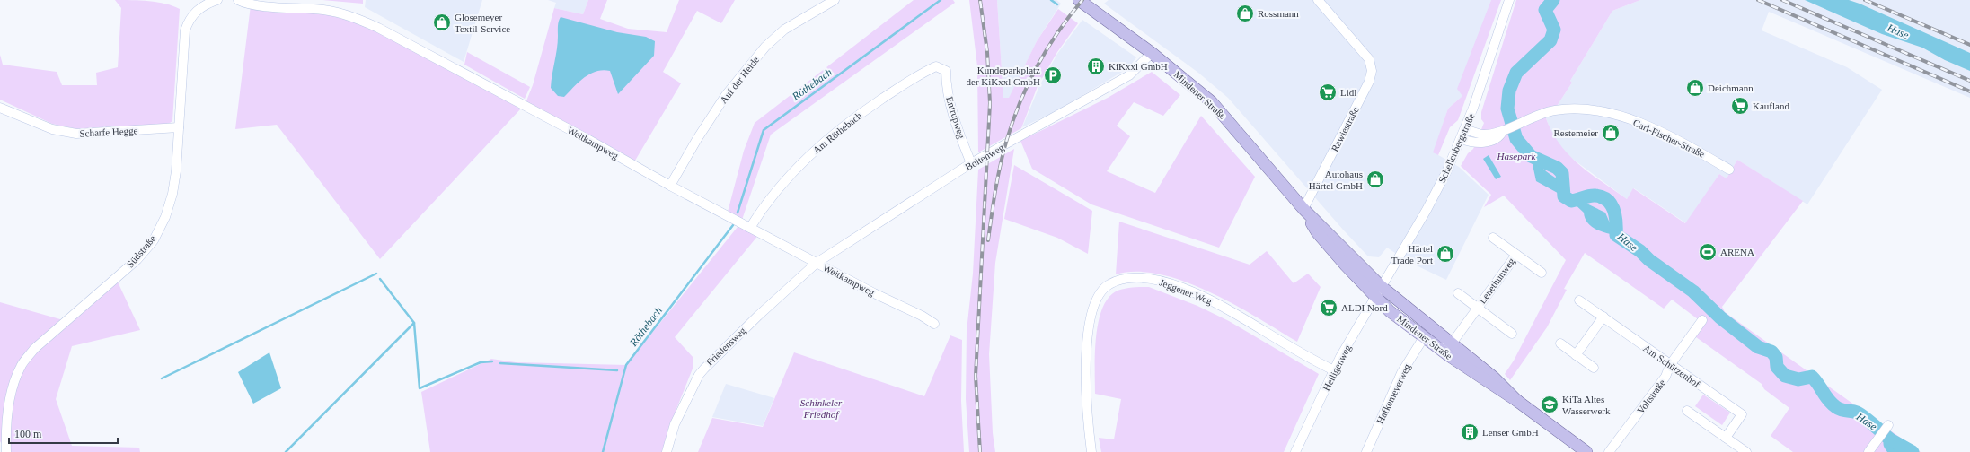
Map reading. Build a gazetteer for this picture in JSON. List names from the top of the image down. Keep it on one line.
{"streets":{"main road":["Mindener Straße"],"street":["Auf der Heide","Entrupweg","Rawiestraße","Scharfe Hegge","Am Röthebach","Carl-Fischer-Straße","Weitkampweg","Schellenbergstraße","Boltenweg","Südstraße","Lenethunweg","Jeggener Weg","Friedensweg","Am Schützenhof","Heiligenweg","Hafkemeyerweg","Voltstraße"]},"crossings":[["Auf der Heide","Weitkampweg"],["Mindener Straße","Rawiestraße"],["Mindener Straße","Schellenbergstraße"],["Mindener Straße","Boltenweg"],["Mindener Straße","Lenethunweg"],["Mindener Straße","Heiligenweg"],["Mindener Straße","Hafkemeyerweg"],["Entrupweg","Am Röthebach"],["Entrupweg","Boltenweg"],["Scharfe Hegge","Südstraße"],["Am Röthebach","Weitkampweg"],["Carl-Fischer-Straße","Schellenbergstraße"],["Weitkampweg","Boltenweg"],["Weitkampweg","Friedensweg"],["Schellenbergstraße","Heiligenweg"],["Boltenweg","Friedensweg"],["Jeggener Weg","Heiligenweg"],["Am Schützenhof","Voltstraße"]],"water":["Hase","Röthebach"],"parks":["Hasepark","Schinkeler Friedhof"],"places":{"shop":["Rossmann","Glosemeyer Textil-Service","Deichmann","Restemeier","Autohaus Härtel GmbH","Härtel Trade Port"],"building":["KiKxxl GmbH","Lenser GmbH"],"parking":["Kundeparkplatz der KiKxxl GmbH"],"supermarket":["Lidl","Kaufland","ALDI Nord"],"sports":["ARENA"],"school or university":["KiTa Altes Wasserwerk"]},"scale_bar":"100 m"}
